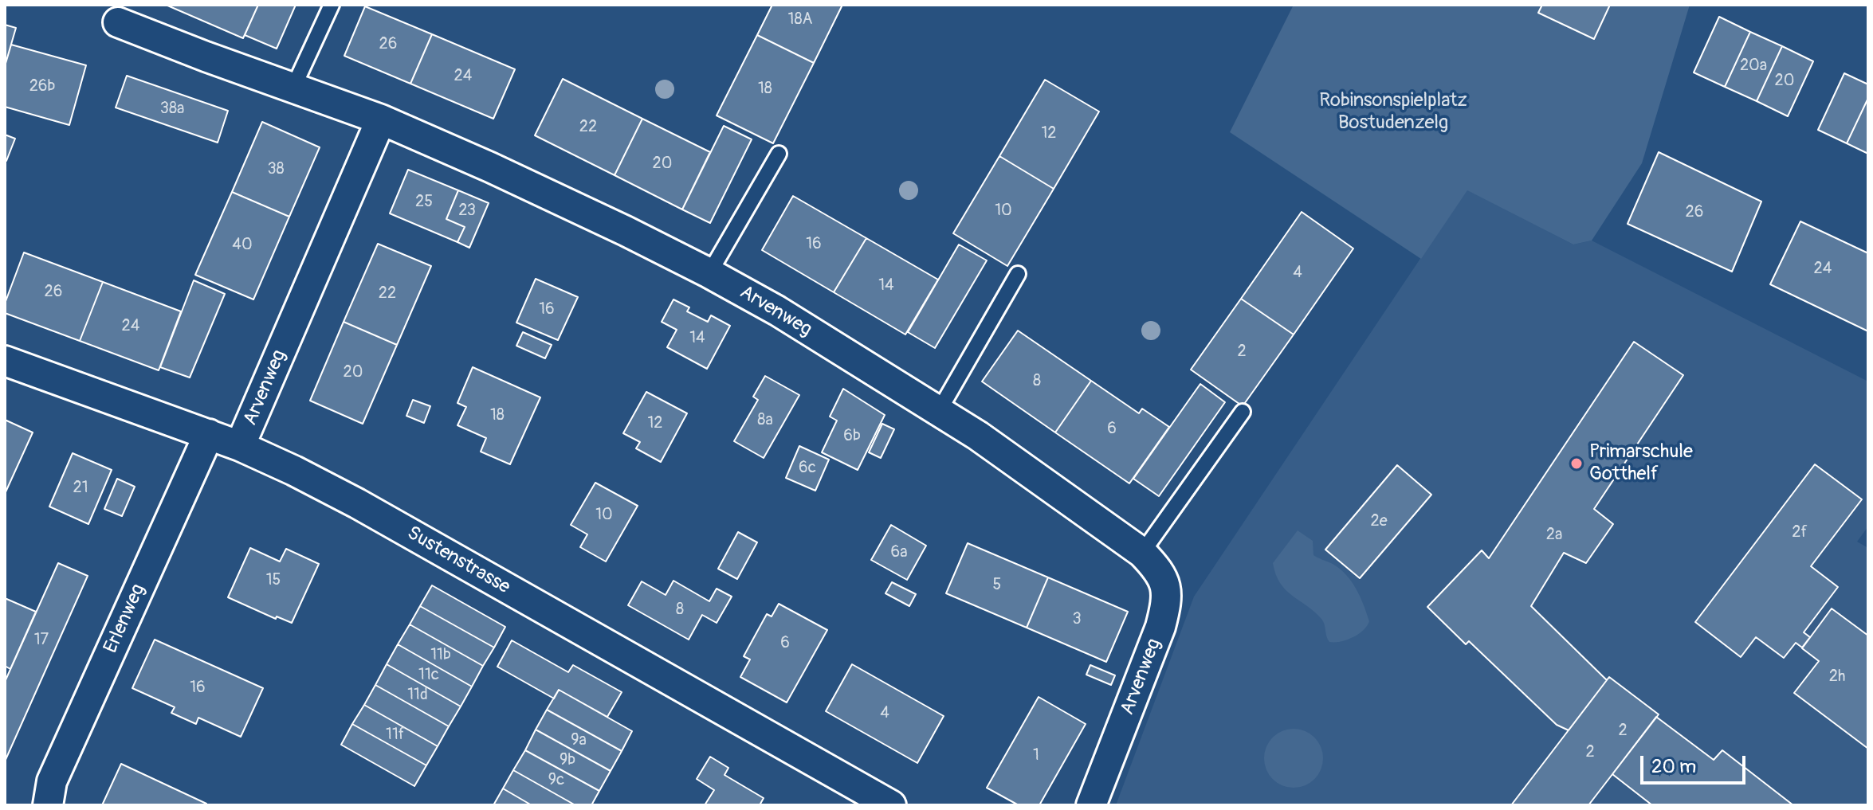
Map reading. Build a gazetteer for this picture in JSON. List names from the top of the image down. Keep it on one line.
{"streets":{"street":["Arvenweg","Sustenstrasse","Erlenweg"]},"crossings":[["Arvenweg","Sustenstrasse"],["Sustenstrasse","Erlenweg"]],"parks":["Robinsonspielplatz Bostudenzelg"],"places":["Primarschule Gotthelf"],"house_numbers":["18A","26","20a","24","20","26b","18","38a","22","12","20","38","25","23","10","26","16","40","24","4","14","26","22","16","24","14","2","20","8","18","8a","12","6","6b","6c","21","10","2e","2f","2a","6a","15","5","8","3","17","6","11b","11c","2h","16","11d","4","2","11f","9a","2","1","9b","9c"],"scale_bar":"20 m"}
